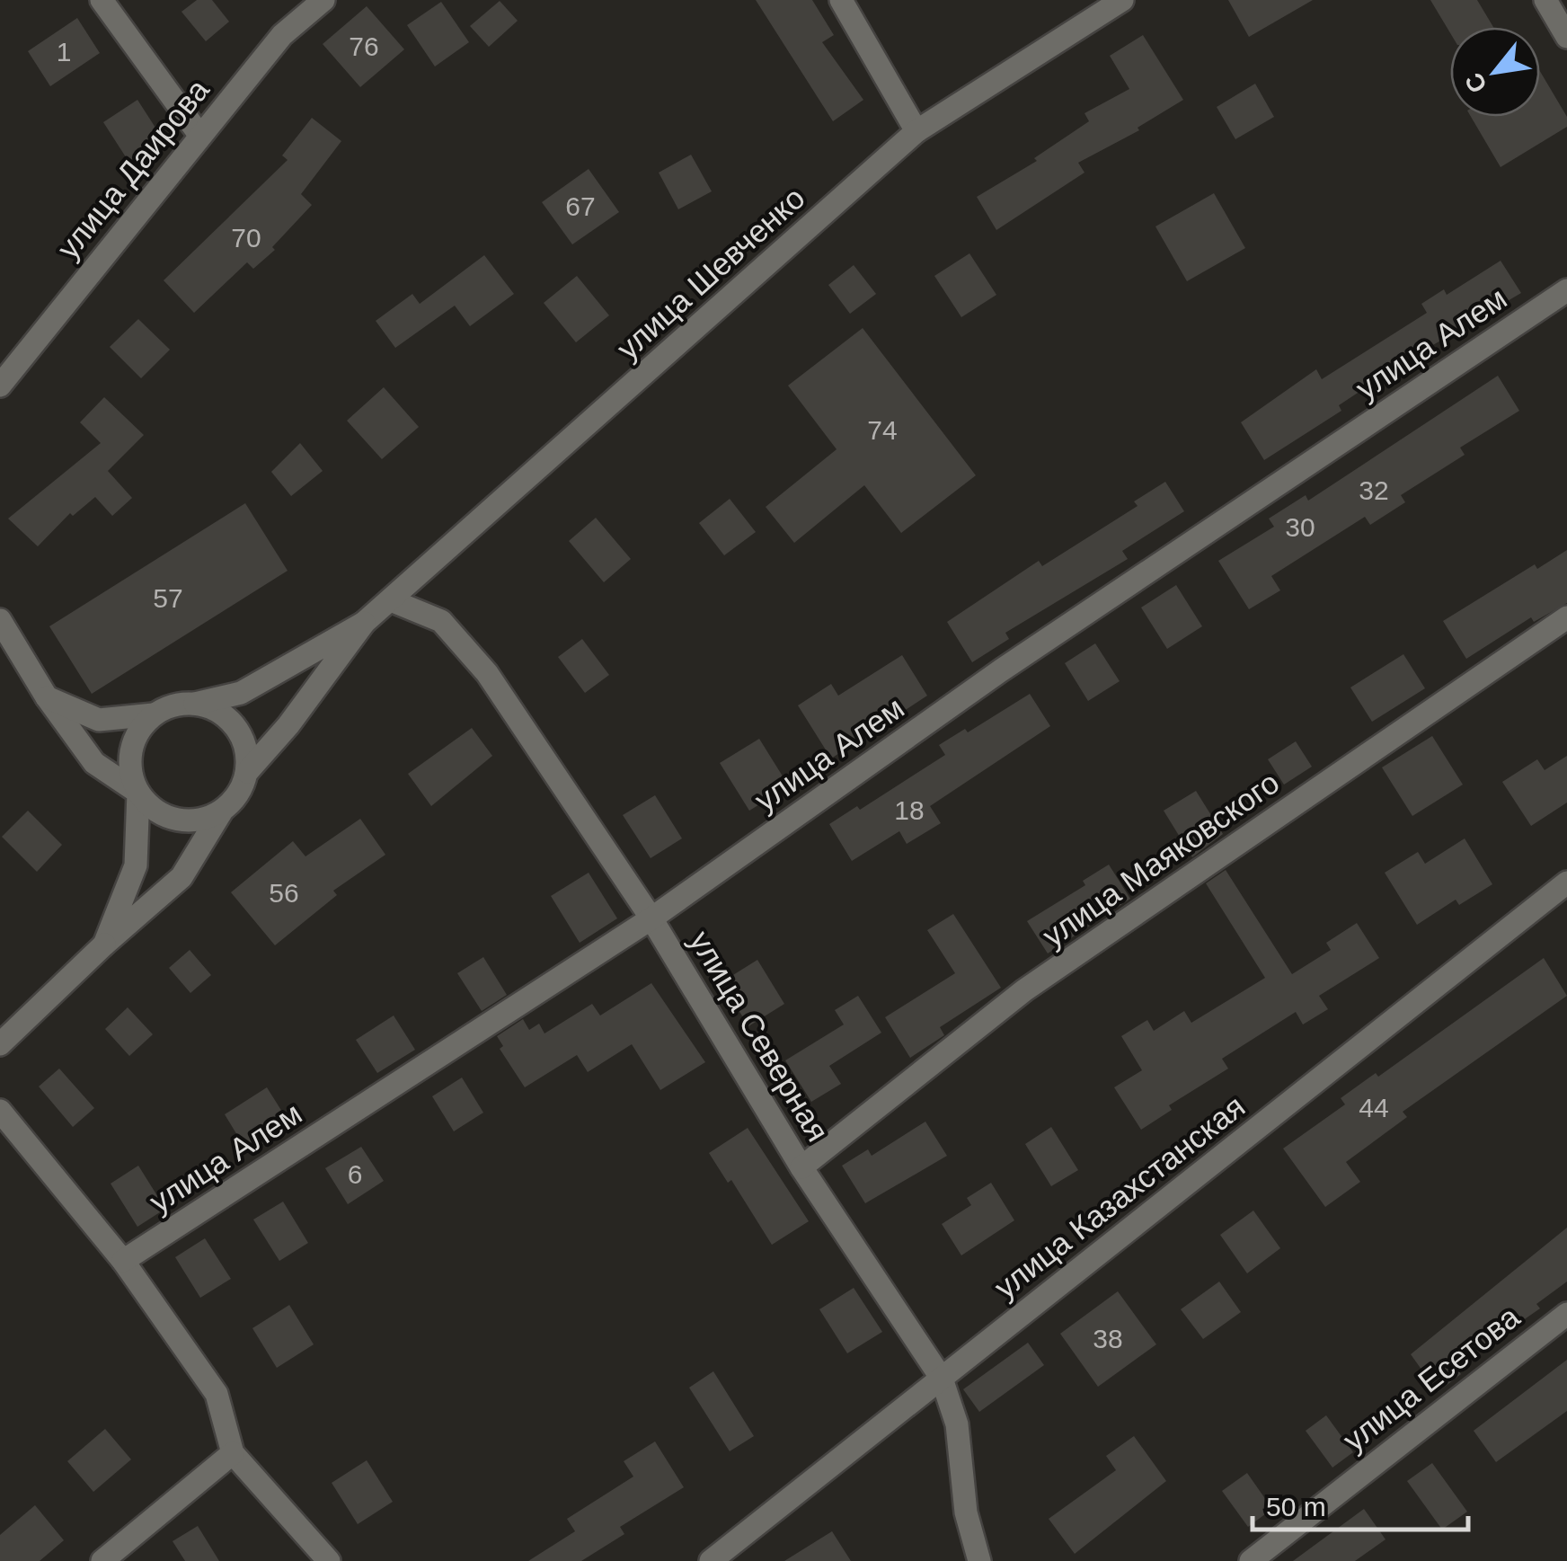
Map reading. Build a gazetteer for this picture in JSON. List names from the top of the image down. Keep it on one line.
{"streets":{"street":["улица Даирова","улица Шевченко","улица Алем","улица Маяковского","улица Северная","улица Казахстанская","улица Есетова"]},"crossings":[["улица Шевченко","улица Северная"],["улица Алем","улица Северная"],["улица Маяковского","улица Северная"],["улица Северная","улица Казахстанская"]],"house_numbers":["76","1","67","70","74","32","30","57","18","56","44","6","38"],"scale_bar":"50 m","north":"bottom left"}
